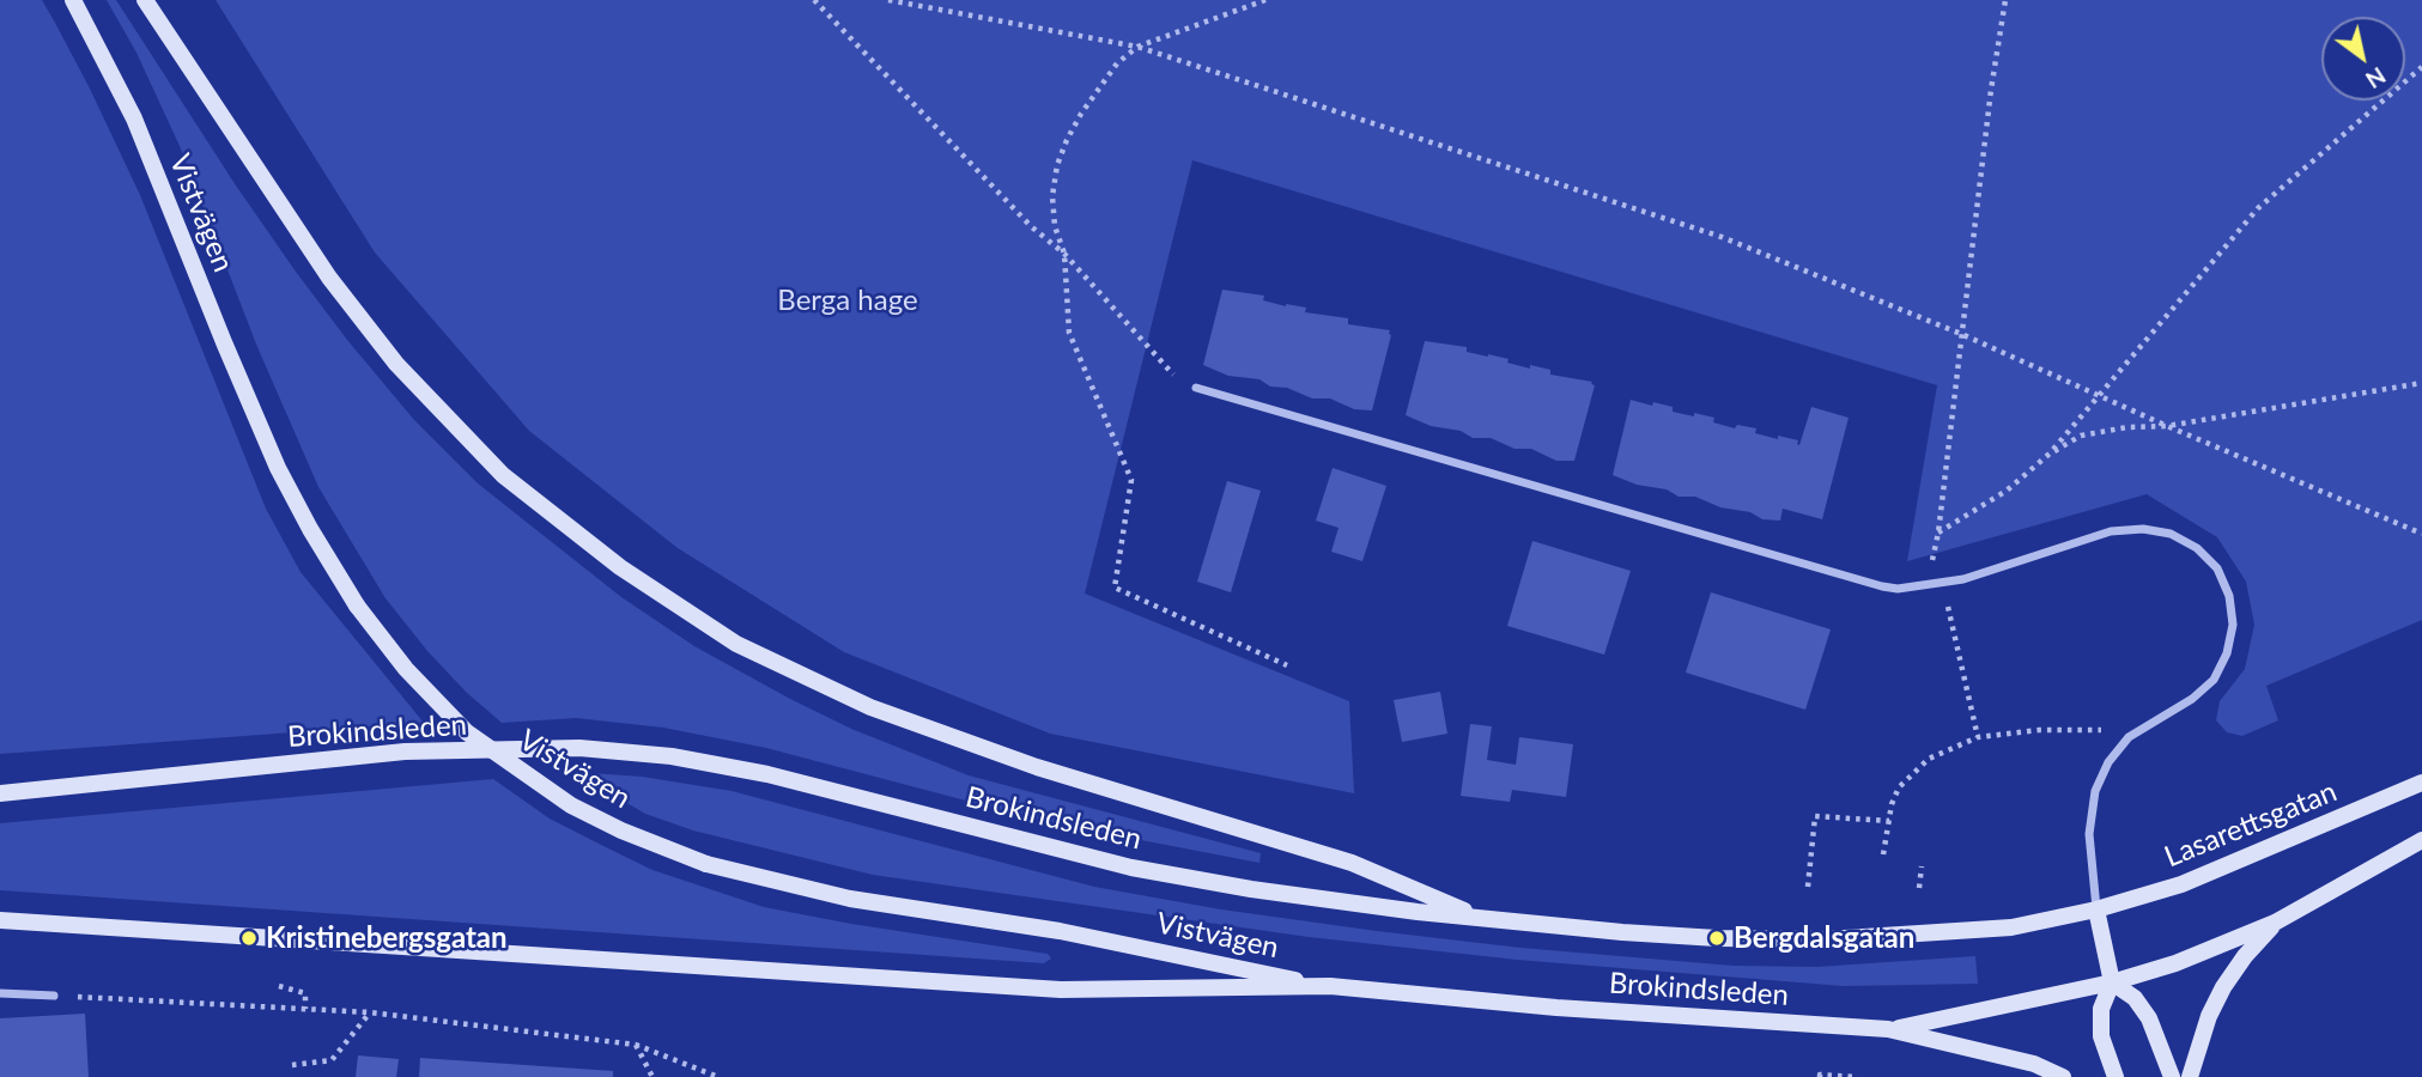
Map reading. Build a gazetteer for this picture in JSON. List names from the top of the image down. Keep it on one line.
{"streets":{"main road":["Vistvägen","Brokindsleden","Lasarettsgatan"]},"crossings":[["Vistvägen","Brokindsleden"],["Brokindsleden","Lasarettsgatan"]],"parks":["Berga hage"],"places":["Kristinebergsgatan","Bergdalsgatan"],"north":"bottom right"}
